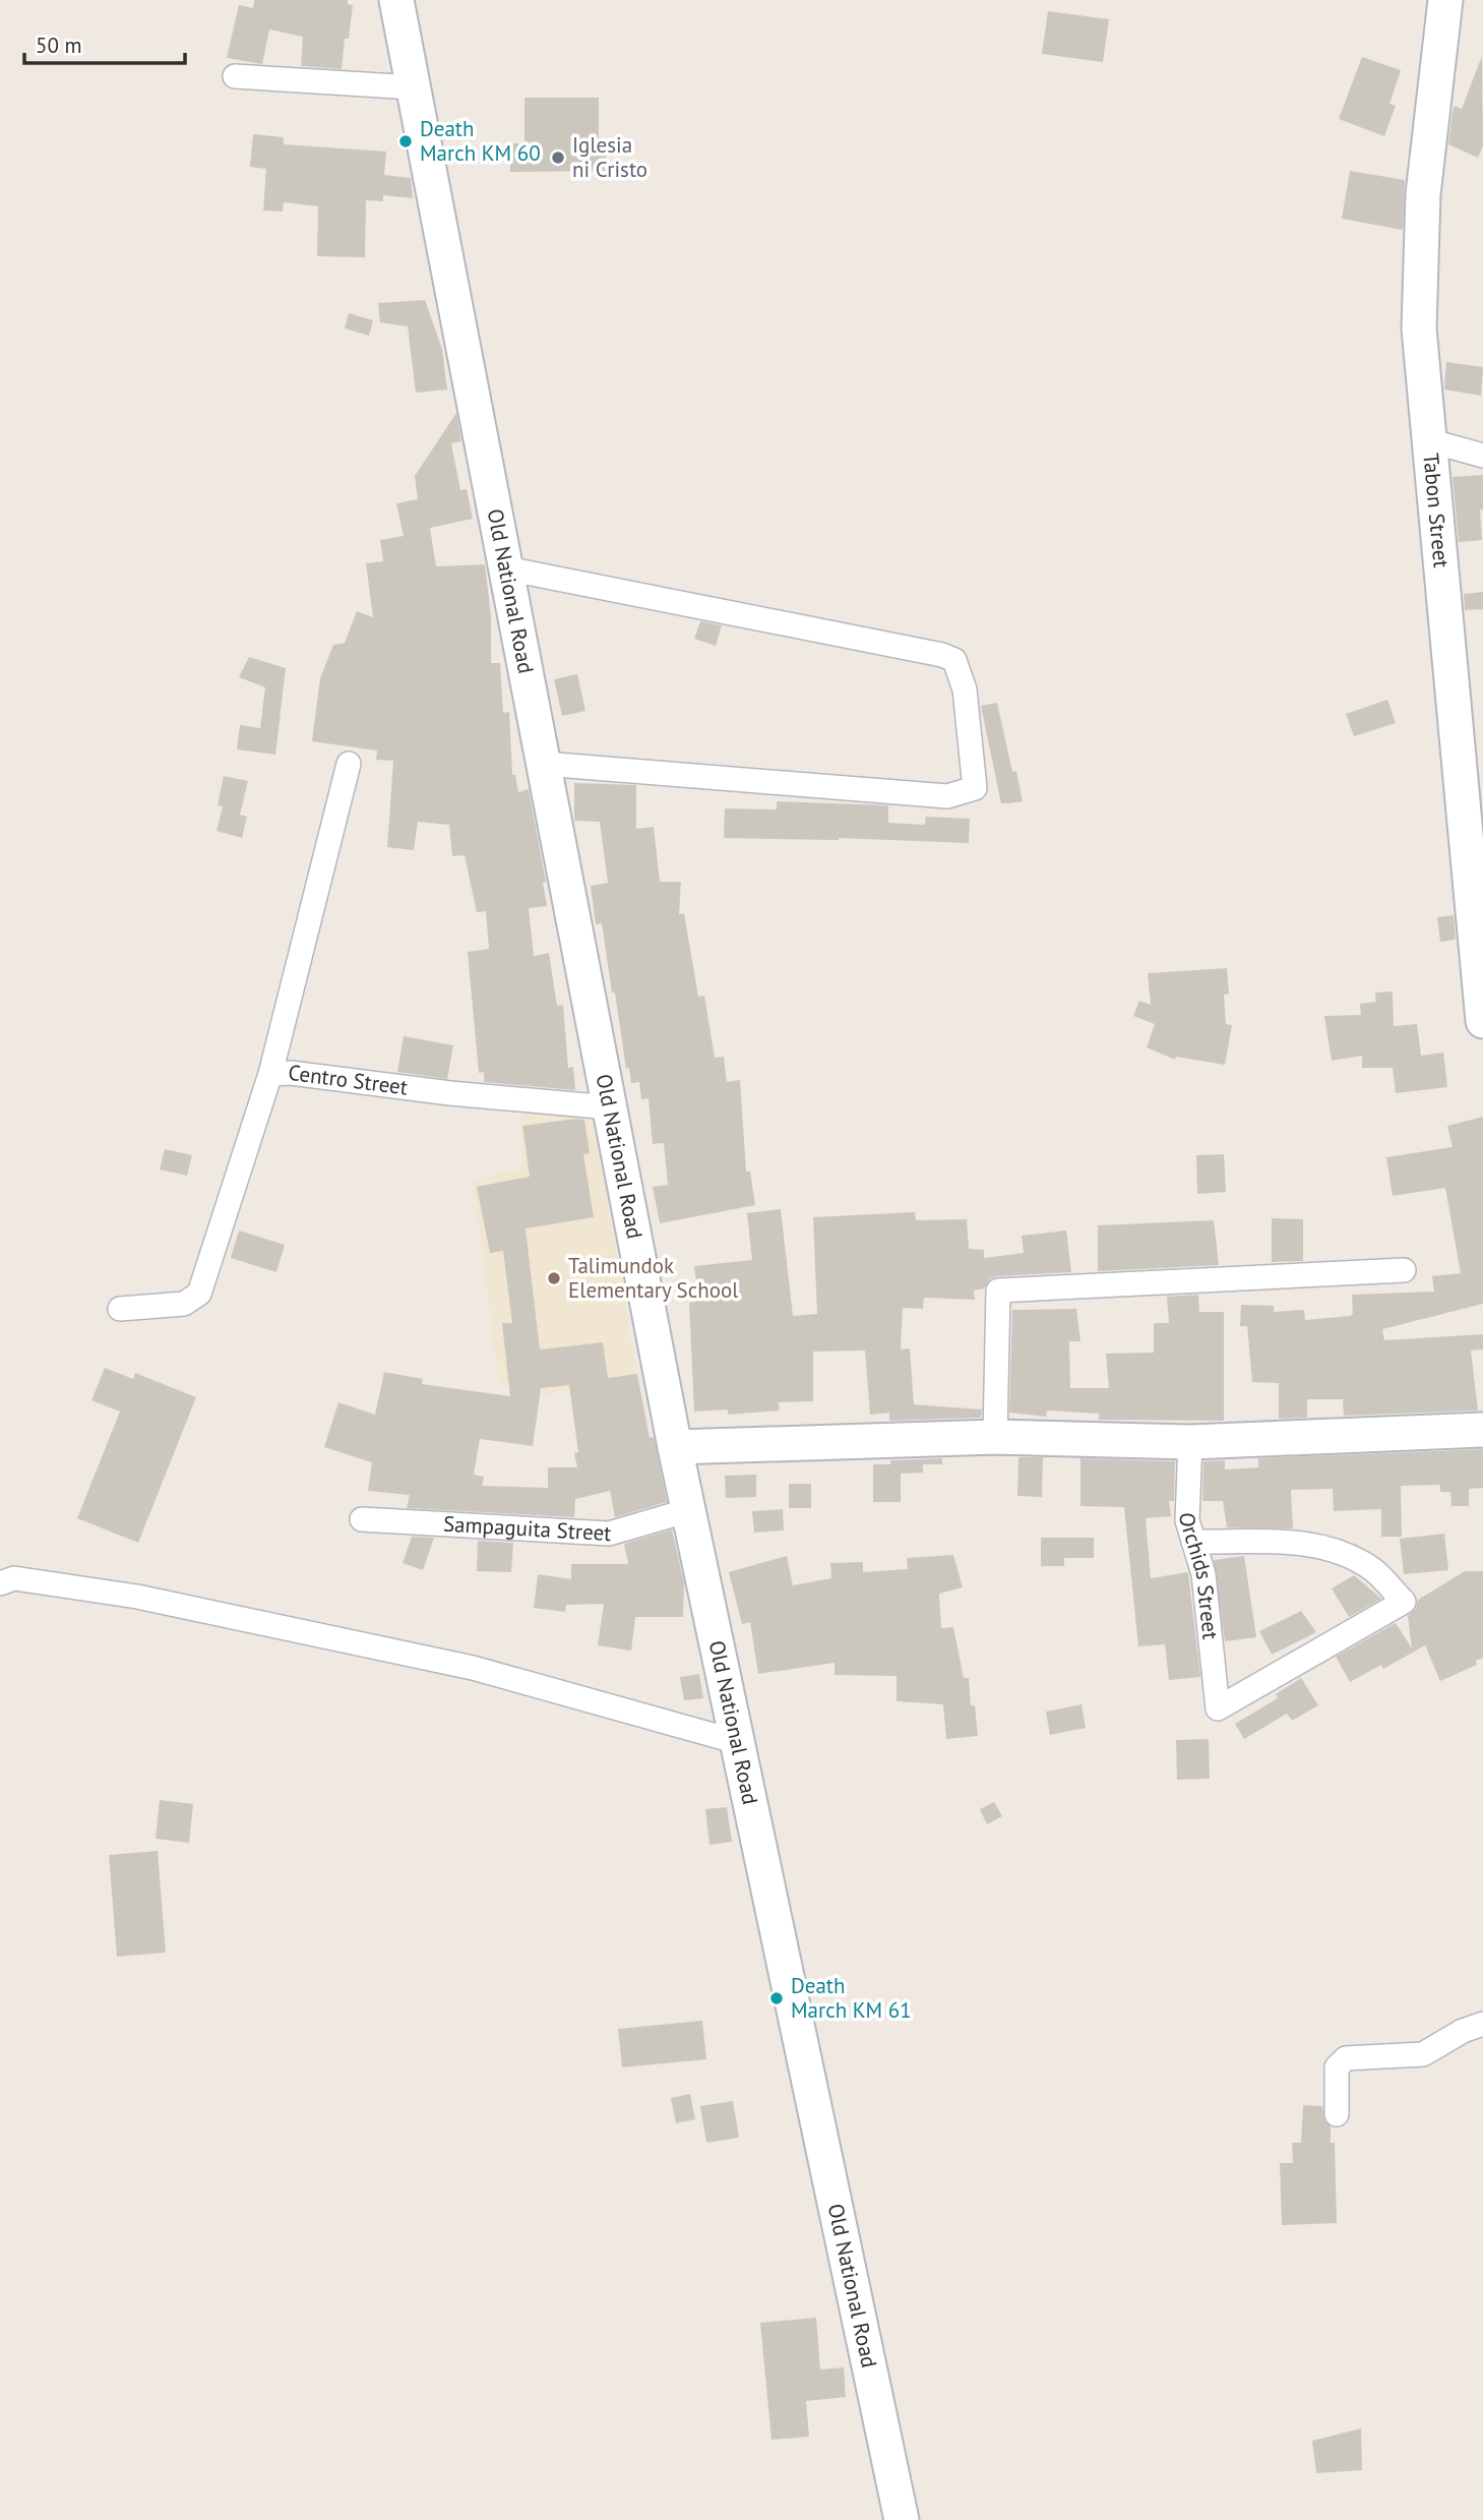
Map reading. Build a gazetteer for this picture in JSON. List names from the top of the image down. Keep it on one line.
{"streets":{"main road":["Tabon Street","Old National Road"],"street":["Centro Street","Sampaguita Street","Orchids Street"]},"crossings":[["Old National Road","Centro Street"],["Old National Road","Sampaguita Street"]],"places":["Death March KM 60","Iglesia ni Cristo","Talimundok Elementary School","Death March KM 61"],"scale_bar":"50 m"}
